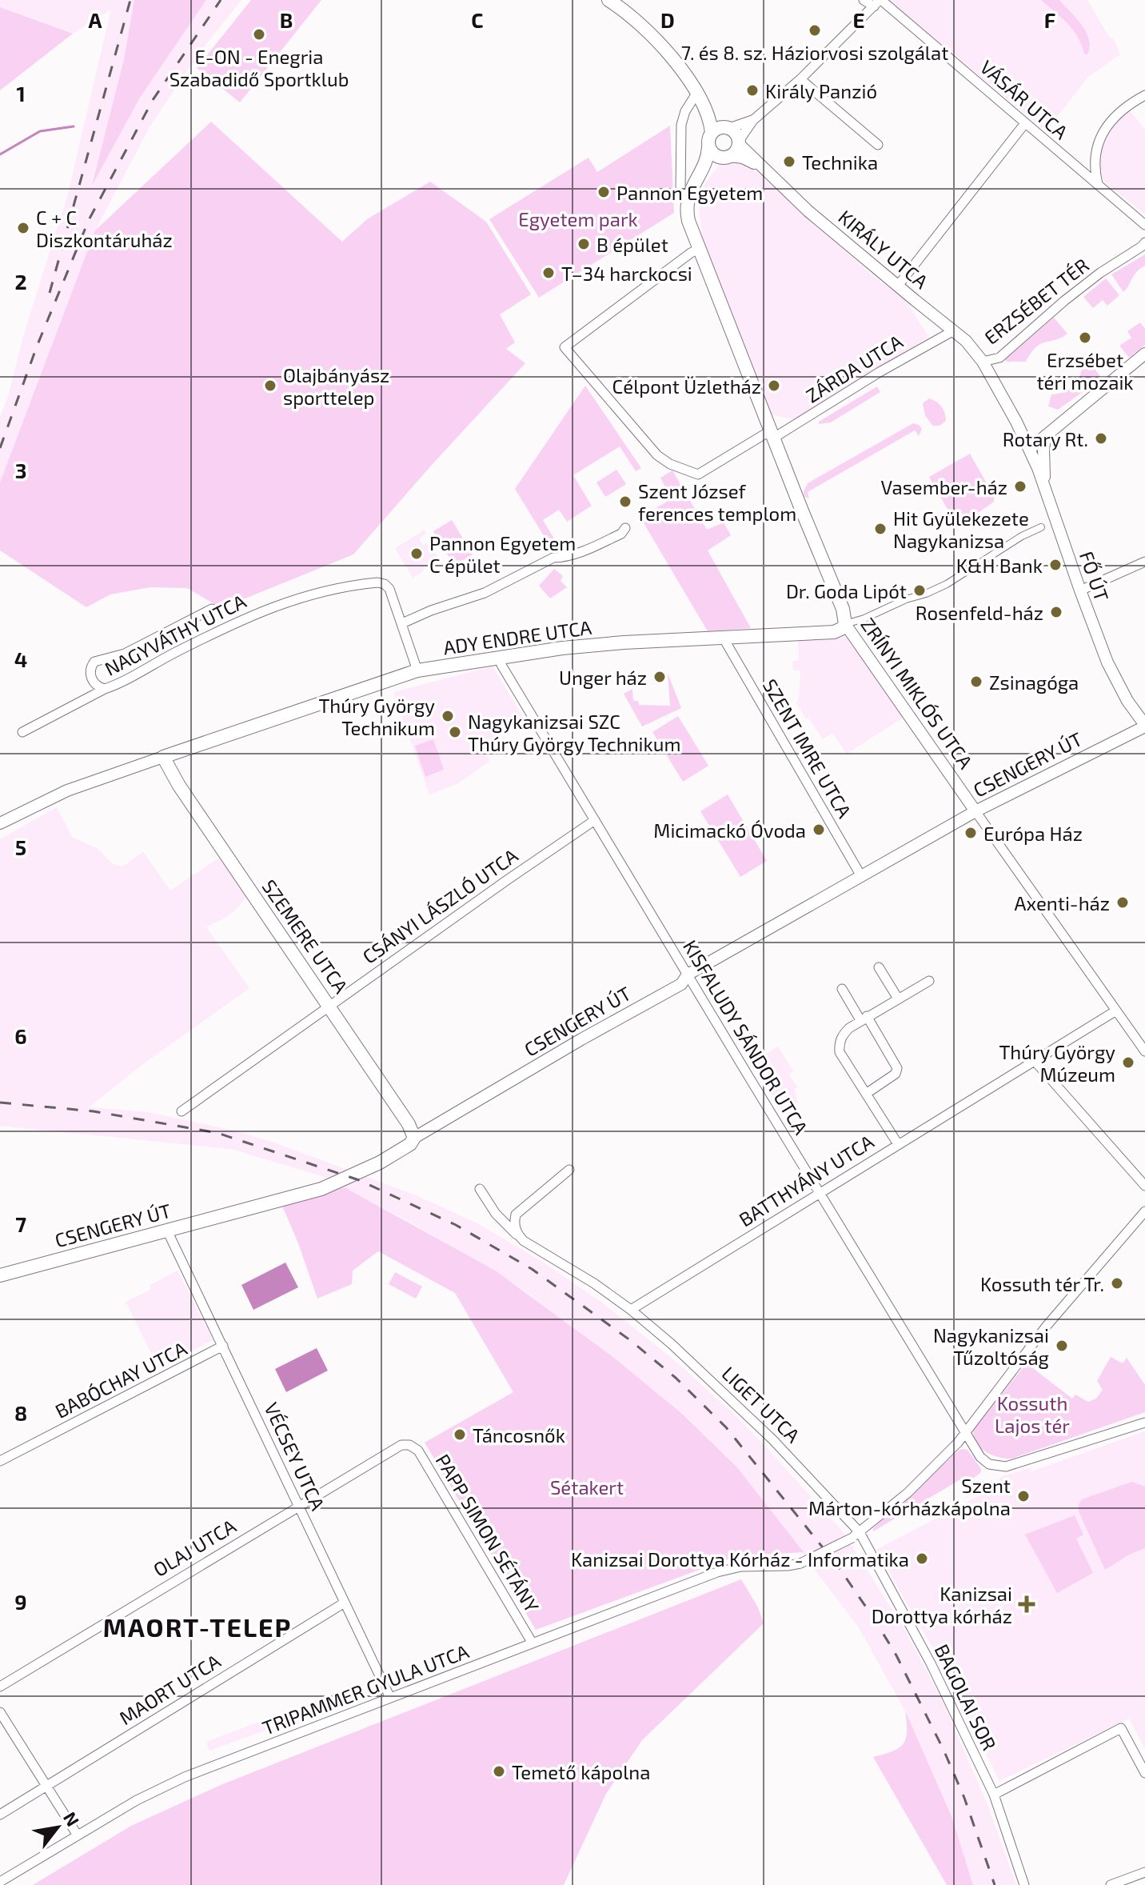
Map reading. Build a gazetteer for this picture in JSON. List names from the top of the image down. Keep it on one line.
{"streets":{"main road":["ADY ENDRE UTCA","ZRÍNYI MIKLÓS UTCA","CSENGERY ÚT","SZEMERE UTCA"],"street":["VÁSÁR UTCA","KIRÁLY UTCA","ERZSÉBET TÉR","ZÁRDA UTCA","FŐ ÚT","NAGYVÁTHY UTCA","SZENT IMRE UTCA","CSÁNYI LÁSZLÓ UTCA","KISFALUDY SÁNDOR UTCA","BATTHYÁNY UTCA","BABÓCHAY UTCA","LIGET UTCA","VÉCSEY UTCA","PAPP SIMON SÉTÁNY","OLAJ UTCA","MAORT UTCA","TRIPAMMER GYULA UTCA","BAGOLAI SOR"]},"crossings":[["KIRÁLY UTCA","ERZSÉBET TÉR"],["KIRÁLY UTCA","ZÁRDA UTCA"],["ERZSÉBET TÉR","FŐ ÚT"],["ZÁRDA UTCA","ZRÍNYI MIKLÓS UTCA"],["FŐ ÚT","CSENGERY ÚT"],["ADY ENDRE UTCA","ZRÍNYI MIKLÓS UTCA"],["ADY ENDRE UTCA","SZENT IMRE UTCA"],["ADY ENDRE UTCA","SZEMERE UTCA"],["ADY ENDRE UTCA","KISFALUDY SÁNDOR UTCA"],["ZRÍNYI MIKLÓS UTCA","CSENGERY ÚT"],["ZRÍNYI MIKLÓS UTCA","BATTHYÁNY UTCA"],["SZENT IMRE UTCA","CSENGERY ÚT"],["CSENGERY ÚT","SZEMERE UTCA"],["CSENGERY ÚT","KISFALUDY SÁNDOR UTCA"],["CSENGERY ÚT","VÉCSEY UTCA"],["CSÁNYI LÁSZLÓ UTCA","SZEMERE UTCA"],["CSÁNYI LÁSZLÓ UTCA","KISFALUDY SÁNDOR UTCA"],["KISFALUDY SÁNDOR UTCA","BATTHYÁNY UTCA"],["BATTHYÁNY UTCA","LIGET UTCA"],["BABÓCHAY UTCA","VÉCSEY UTCA"],["LIGET UTCA","TRIPAMMER GYULA UTCA"],["LIGET UTCA","BAGOLAI SOR"],["VÉCSEY UTCA","OLAJ UTCA"],["VÉCSEY UTCA","MAORT UTCA"],["VÉCSEY UTCA","TRIPAMMER GYULA UTCA"],["PAPP SIMON SÉTÁNY","OLAJ UTCA"],["PAPP SIMON SÉTÁNY","TRIPAMMER GYULA UTCA"],["TRIPAMMER GYULA UTCA","BAGOLAI SOR"]],"districts":["MAORT-TELEP"],"parks":["Egyetem park","Kossuth Lajos tér","Sétakert"],"places":{"other":["7. és 8. sz. Háziorvosi szolgálat","E-ON - Enegria Szabadidő Sportklub","Király Panzió","Technika","Pannon Egyetem","C + C Diszkontáruház","B épület","T–34 harckocsi","Erzsébet téri mozaik","Olajbányász sporttelep","Célpont Üzletház","Rotary Rt.","Vasember-ház","Szent József ferences templom","Hit Gyülekezete Nagykanizsa","Pannon Egyetem C épület","K&H Bank","Dr. Goda Lipót","Rosenfeld-ház","Unger ház","Zsinagóga","Thúry György Technikum","Nagykanizsai SZC Thúry György Technikum","Micimackó Óvoda","Európa Ház","Axenti-ház","Thúry György Múzeum","Kossuth tér Tr.","Nagykanizsai Tűzoltóság","Táncosnők","Szent Márton-kórházkápolna","Kanizsai Dorottya Kórház - Informatika","Temető kápolna"],"health":["Kanizsai Dorottya kórház"]},"north":"top right","grid":{"columns":["A","B","C","D","E","F"],"rows":["1","2","3","4","5","6","7","8","9"]}}
